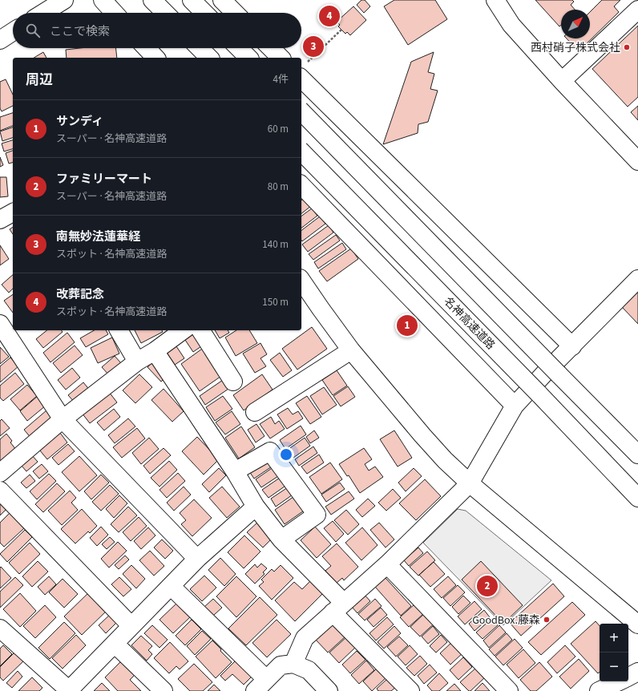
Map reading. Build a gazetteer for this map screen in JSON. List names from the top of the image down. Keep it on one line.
{"streets":{"main road":["名神高速道路"]},"places":["西村硝子株式会社","GoodBox.藤森"],"north":"top right","page":{"pins":["4","3","1","2"],"search":"ここで検索","heading":["周辺","4件"],"list":[{"mark":"1","name":"サンディ","note":"スーパー · 名神高速道路","value":"60 m"},{"mark":"2","name":"ファミリーマート","note":"スーパー · 名神高速道路","value":"80 m"},{"mark":"3","name":"南無妙法蓮華経","note":"スポット · 名神高速道路","value":"140 m"},{"mark":"4","name":"改葬記念","note":"スポット · 名神高速道路","value":"150 m"}],"map_buttons":["+","−"]}}
